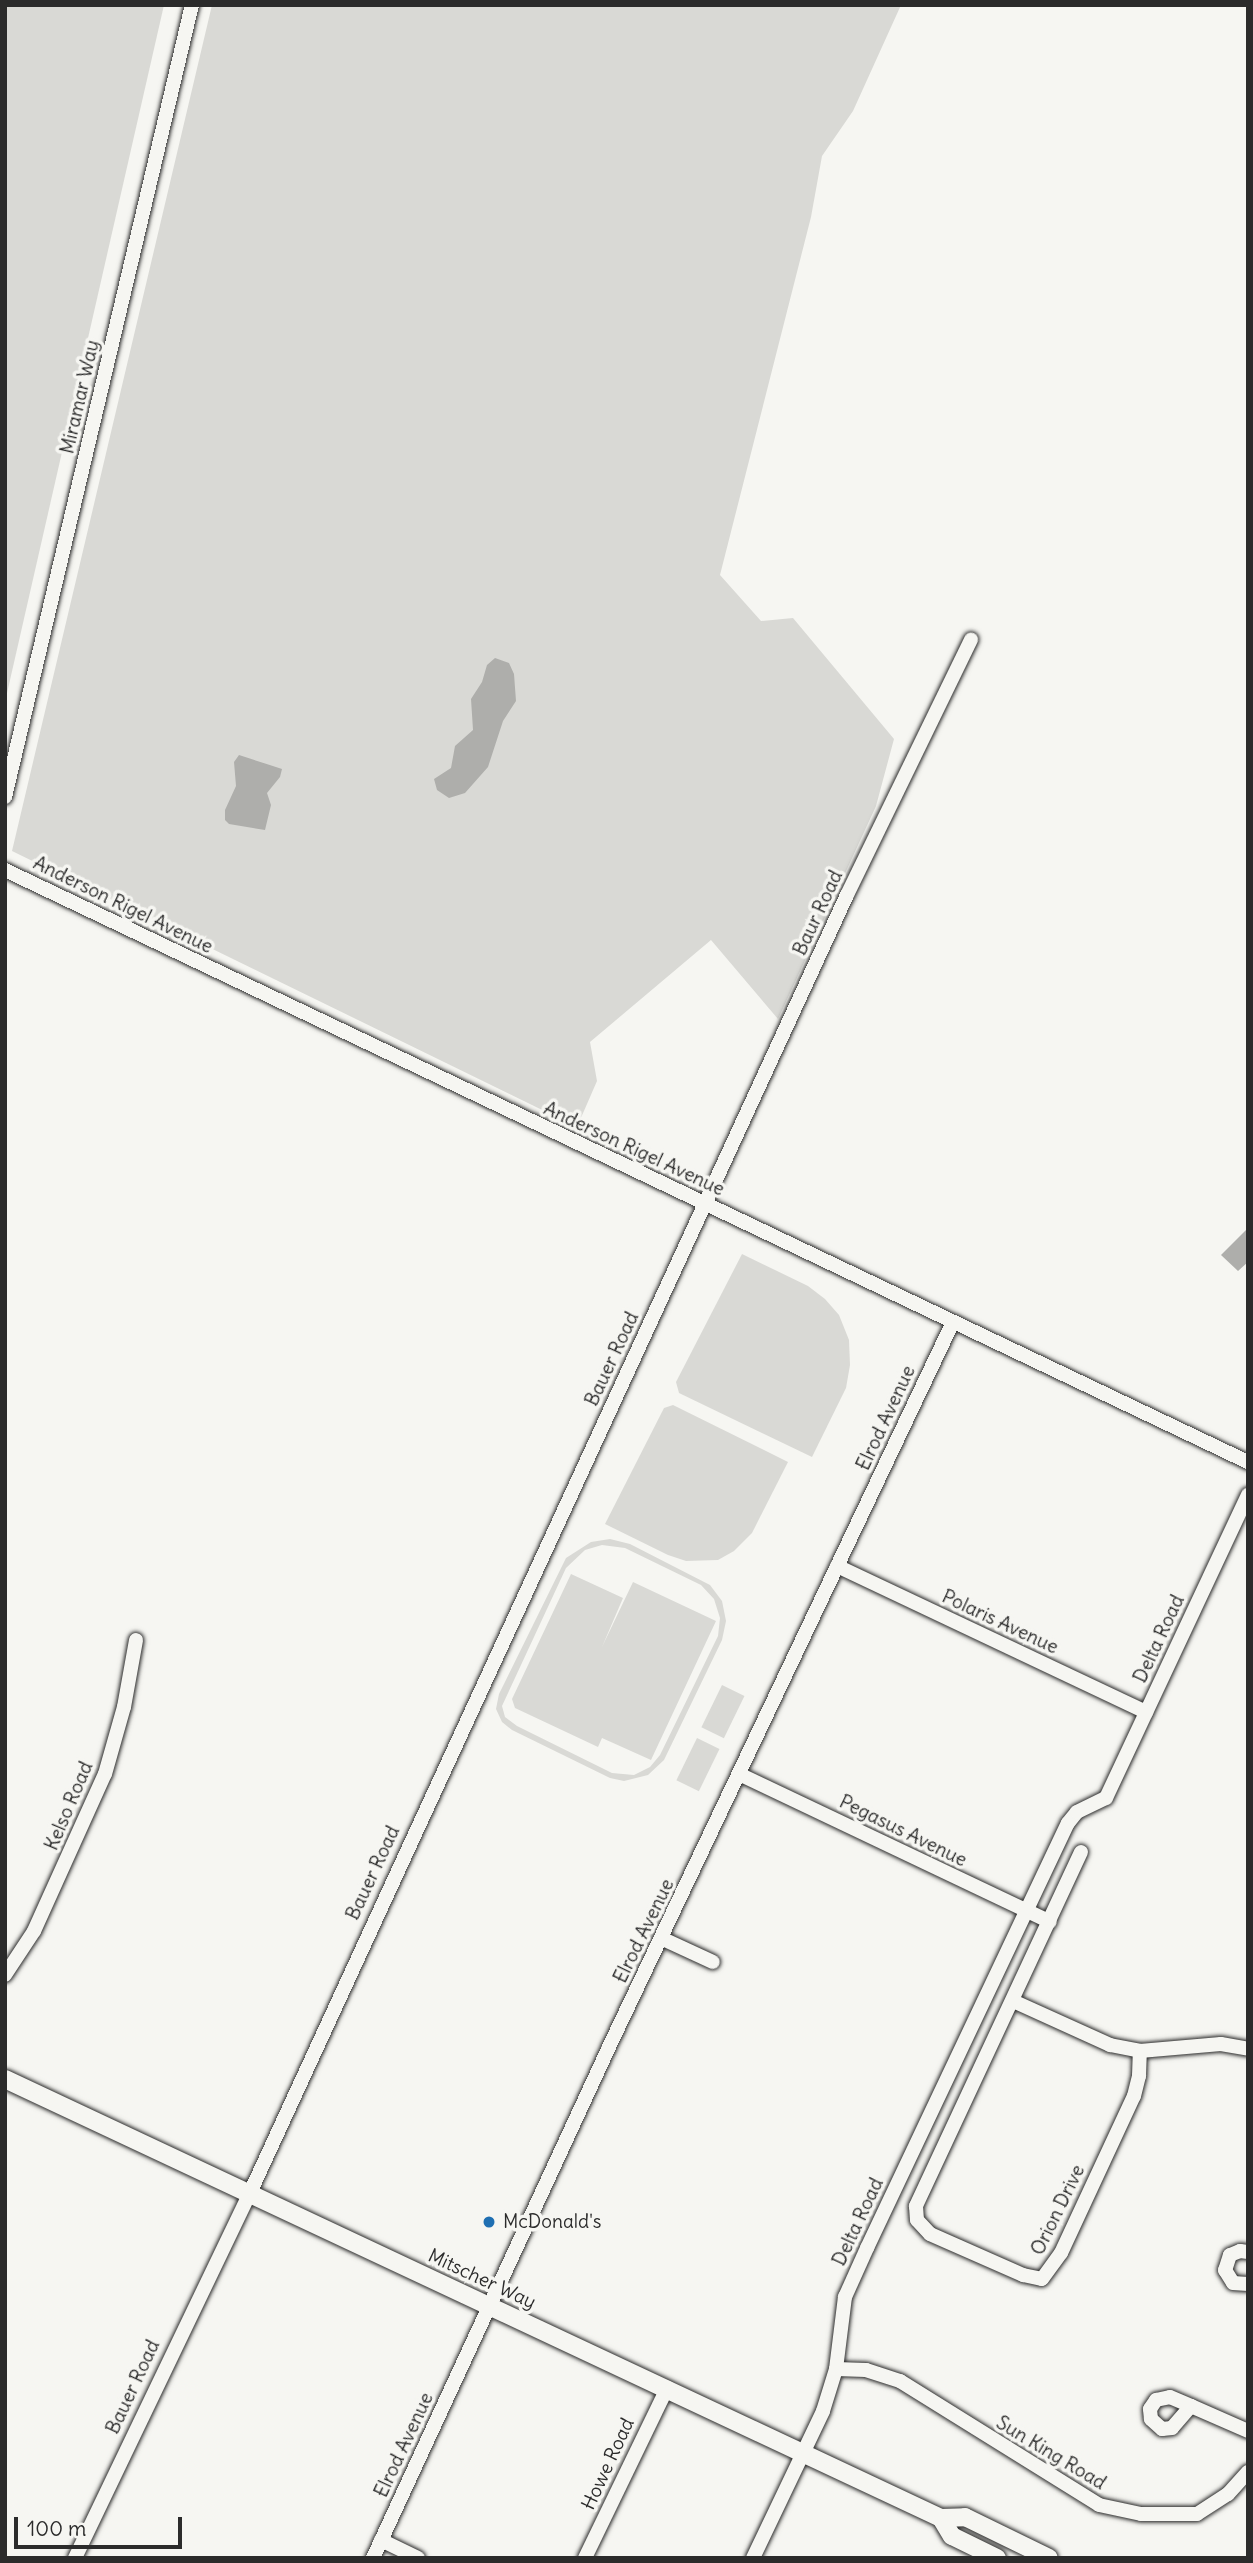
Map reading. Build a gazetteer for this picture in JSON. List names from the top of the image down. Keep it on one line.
{"streets":{"main road":["Mitscher Way"],"street":["Miramar Way","Anderson Rigel Avenue","Baur Road","Bauer Road","Elrod Avenue","Polaris Avenue","Delta Road","Kelso Road","Pegasus Avenue","Orion Drive","Sun King Road","Howe Road"]},"crossings":[["Anderson Rigel Avenue","Baur Road"],["Anderson Rigel Avenue","Bauer Road"],["Anderson Rigel Avenue","Elrod Avenue"],["Baur Road","Bauer Road"],["Bauer Road","Mitscher Way"],["Elrod Avenue","Polaris Avenue"],["Elrod Avenue","Pegasus Avenue"],["Elrod Avenue","Mitscher Way"],["Polaris Avenue","Delta Road"],["Delta Road","Pegasus Avenue"],["Delta Road","Mitscher Way"],["Delta Road","Sun King Road"],["Mitscher Way","Howe Road"]],"places":["McDonald's"],"scale_bar":"100 m"}
